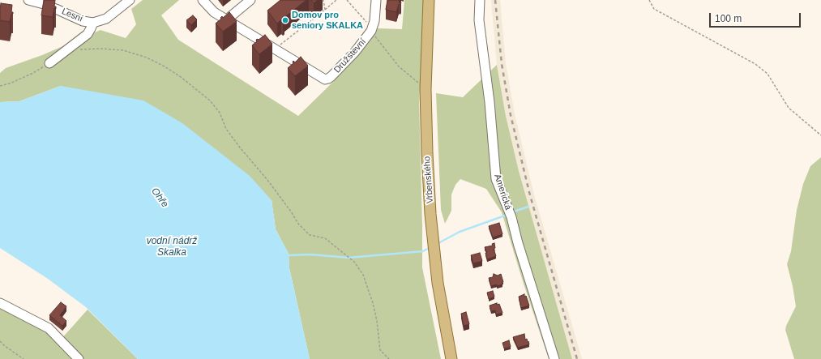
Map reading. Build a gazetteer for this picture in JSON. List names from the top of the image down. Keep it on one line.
{"streets":{"main road":["Vrbenského"],"street":["Lesní","Družstevní","Americká"]},"water":["Ohře","vodní nádrž Skalka"],"places":["Domov pro seniory SKALKA"],"scale_bar":"100 m"}
